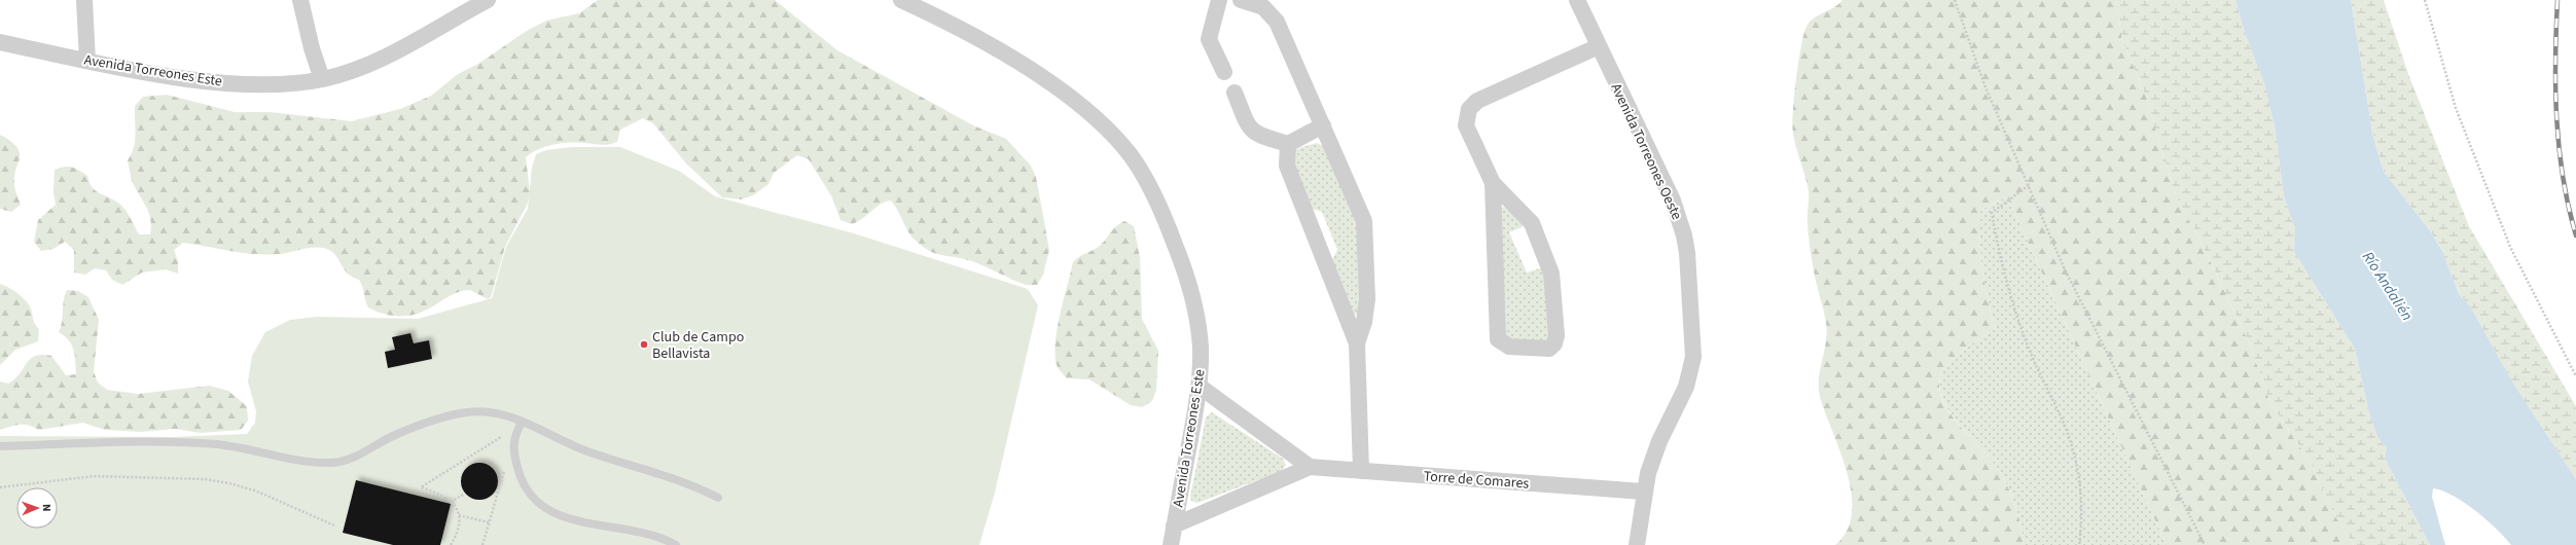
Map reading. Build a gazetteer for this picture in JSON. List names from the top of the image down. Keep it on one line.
{"streets":{"street":["Avenida Torreones Este","Avenida Torreones Oeste","Torre de Comares"]},"crossings":[["Avenida Torreones Este","Torre de Comares"],["Avenida Torreones Oeste","Torre de Comares"]],"water":["Río Andalién"],"places":["Club de Campo Bellavista"],"north":"right"}
